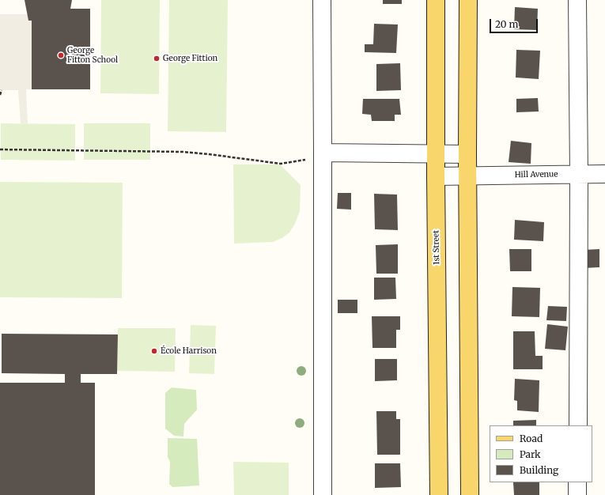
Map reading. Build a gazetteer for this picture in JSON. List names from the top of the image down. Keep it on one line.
{"streets":{"main road":["1st Street"],"street":["Hill Avenue"]},"crossings":[["Hill Avenue","1st Street"]],"places":["George Fitton School","George Fittion","École Harrison"],"legend":["Road","Park","Building"],"scale_bar":"20 m"}
